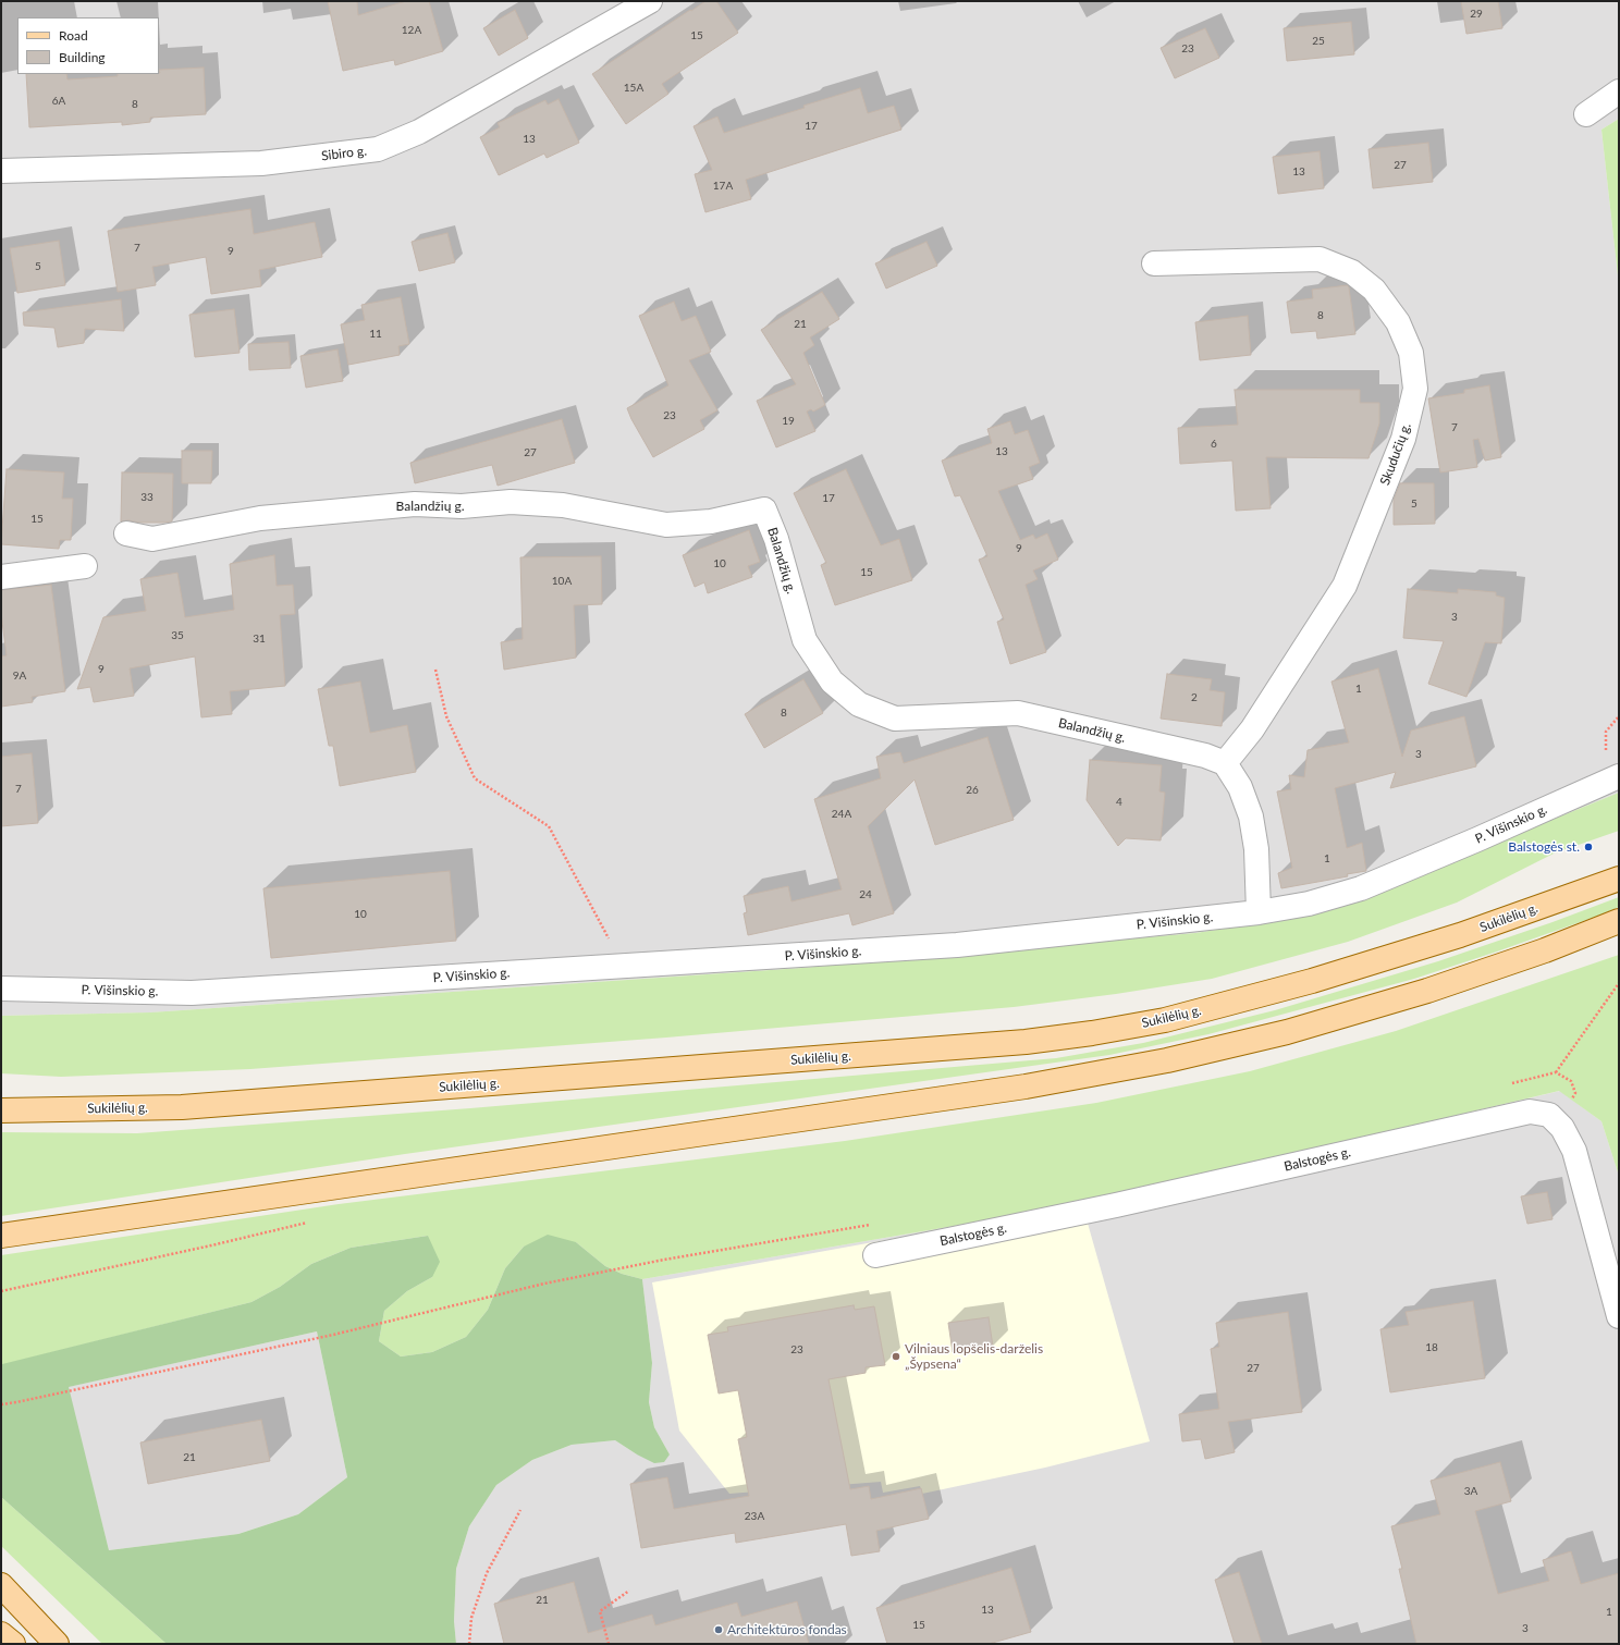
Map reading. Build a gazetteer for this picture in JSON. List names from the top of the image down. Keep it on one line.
{"streets":{"main road":["Sukilėlių g."],"street":["Sibiro g.","Skudučių g.","Balandžių g.","P. Višinskio g.","Balstogės g."]},"crossings":[["Skudučių g.","Balandžių g."]],"places":["Balstogės st.","Vilniaus lopšelis-darželis „Šypsena“","Architektūros fondas"],"house_numbers":["29","12A","15","25","23","15A","6A","8","17","13","27","13","17A","7","9","5","8","21","11","23","19","7","6","13","27","33","17","5","15","9","10","15","10A","3","35","31","9","9A","1","2","8","3","7","26","4","24A","1","24","10","18","23","27","21","3A","23A","21","13","1","15","3"],"legend":["Road","Building"]}
